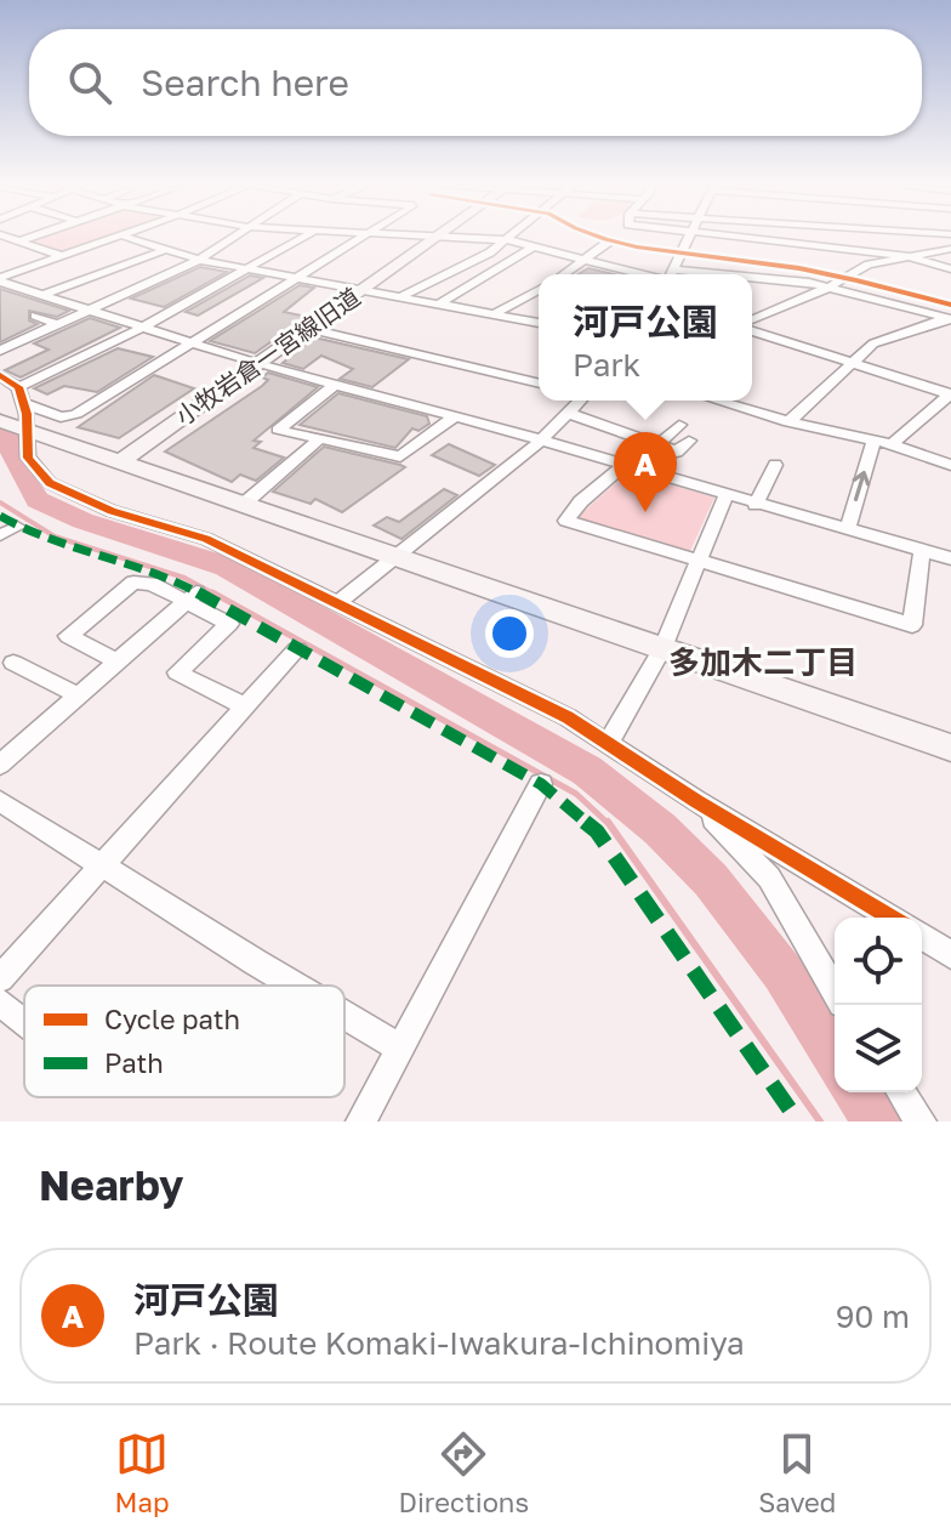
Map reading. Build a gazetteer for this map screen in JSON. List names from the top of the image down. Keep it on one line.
{"streets":{"street":["小牧岩倉一宮線旧道"]},"districts":["多加木二丁目"],"legend":["Cycle path","Path"],"page":{"search":"Search here","popup":["河戸公園","Park"],"pins":"A","heading":"Nearby","list":[{"mark":"A","name":"河戸公園","note":"Park · Route Komaki-Iwakura-Ichinomiya","value":"90 m"}],"nav":["Map","Directions","Saved"]}}
